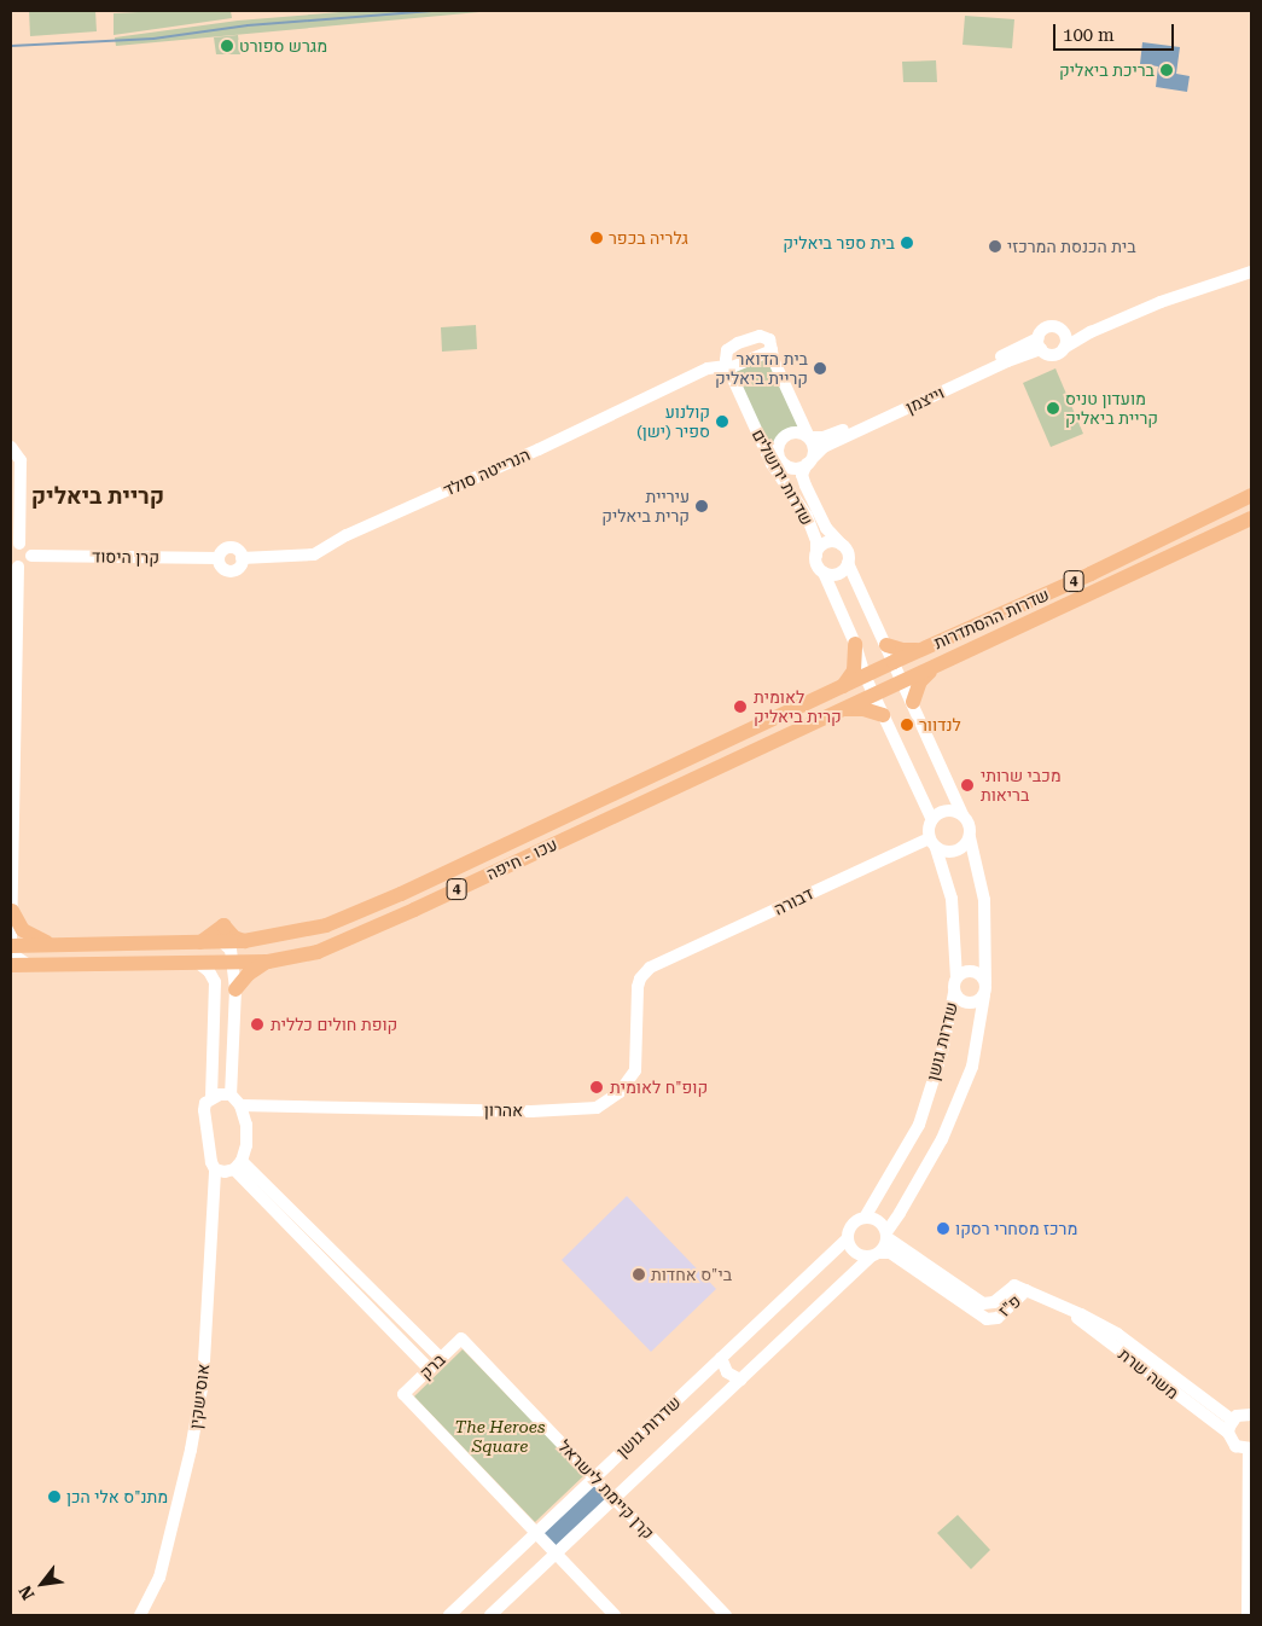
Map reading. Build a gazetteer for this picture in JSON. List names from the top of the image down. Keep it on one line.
{"streets":{"highway":["4","שדרות ההסתדרות","עכו - חיפה"],"street":["וייצמן","הנרייטה סולד","שדרות ירושלים","קרן היסוד","דבורה","שדרות גושן","אהרון","פ\"ז","ברק","משה שרת","אוסישקין","קרן קיימת לישראל"]},"crossings":[["וייצמן","שדרות ירושלים"],["הנרייטה סולד","שדרות ירושלים"],["הנרייטה סולד","קרן היסוד"],["4","שדרות ההסתדרות"],["4","עכו - חיפה"],["דבורה","אהרון"],["שדרות גושן","פ\"ז"],["שדרות גושן","ברק"],["שדרות גושן","קרן קיימת לישראל"],["פ\"ז","משה שרת"],["ברק","קרן קיימת לישראל"]],"districts":["קריית ביאליק"],"parks":["The Heroes Square"],"places":["מגרש ספורט","בריכת ביאליק","גלריה בכפר","בית ספר ביאליק","בית הכנסת המרכזי","בית הדואר קריית ביאליק","מועדון טניס קריית ביאליק","קולנוע ספיר (ישן)","עיריית קרית ביאליק","לאומית קרית ביאליק","לנדוור","מכבי שרותי בריאות","קופת חולים כללית","קופ\"ח לאומית","מרכז מסחרי רסקו","בי\"ס אחדות","מתנ\"ס אלי הכן"],"scale_bar":"100 m","north":"bottom left"}
